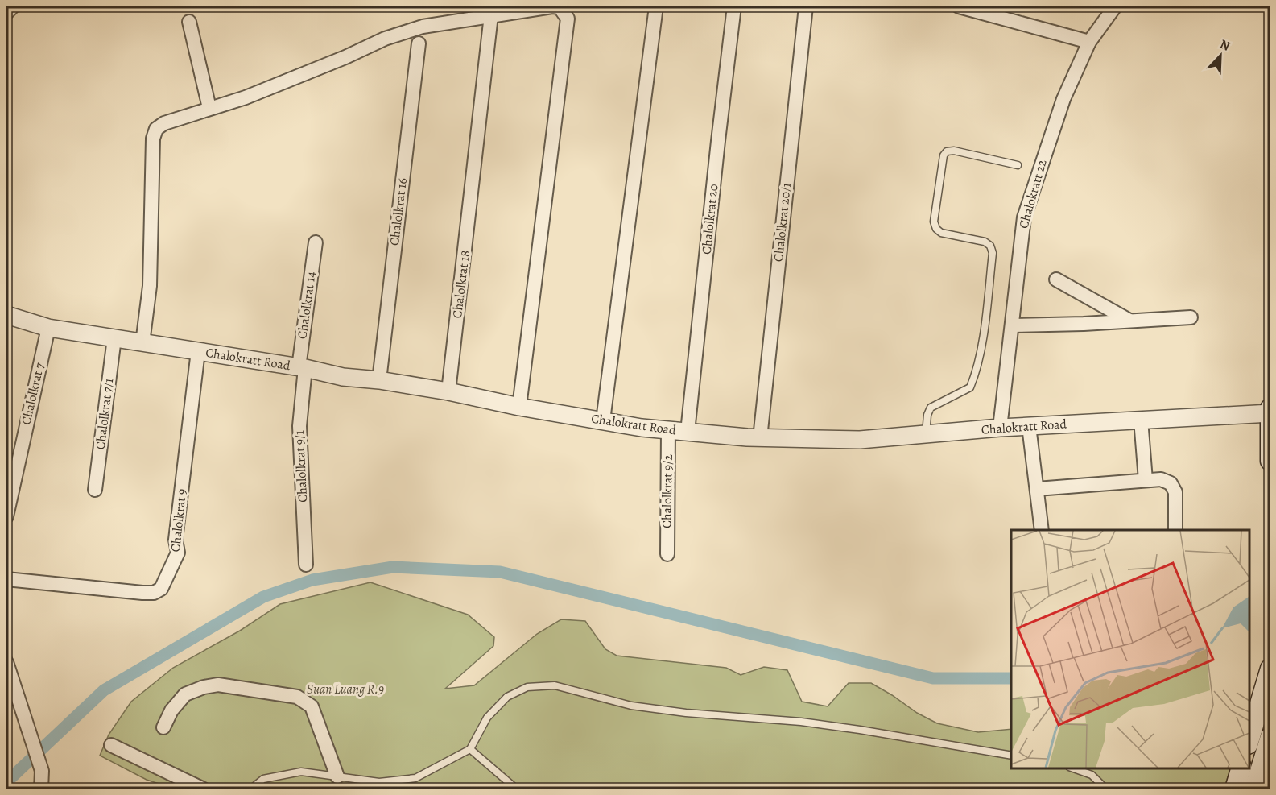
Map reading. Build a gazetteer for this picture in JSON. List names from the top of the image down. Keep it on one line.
{"streets":{"street":["Chalokratt 22","Chalolkrat 16","Chalolkrat 20","Chalolkrat 20/1","Chalolkrat 18","Chalolkrat 14","Chalokratt Road","Chalolkrat 7","Chalolkrat 7/1","Chalolkrat 9/1","Chalolkrat 9/2","Chalolkrat 9"]},"crossings":[["Chalokratt 22","Chalokratt Road"],["Chalolkrat 16","Chalokratt Road"],["Chalolkrat 20","Chalokratt Road"],["Chalolkrat 20/1","Chalokratt Road"],["Chalolkrat 18","Chalokratt Road"],["Chalolkrat 14","Chalokratt Road"],["Chalolkrat 14","Chalolkrat 9/1"],["Chalokratt Road","Chalolkrat 7"],["Chalokratt Road","Chalolkrat 7/1"],["Chalokratt Road","Chalolkrat 9/1"],["Chalokratt Road","Chalolkrat 9/2"],["Chalokratt Road","Chalolkrat 9"]],"parks":["Suan Luang R.9"],"north":"top right"}
